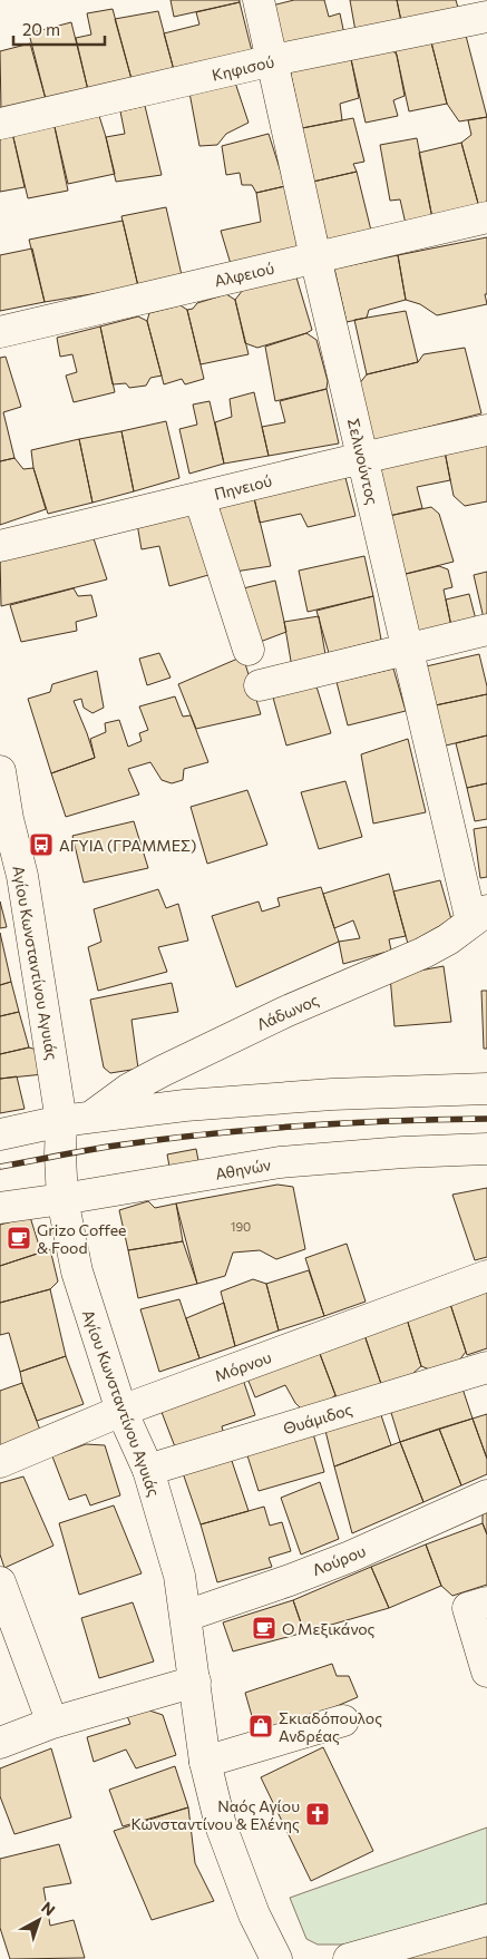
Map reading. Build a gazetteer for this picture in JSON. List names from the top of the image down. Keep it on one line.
{"streets":{"street":["Κηφισού","Αλφειού","Σελινούντος","Πηνειού","Αγίου Κωνσταντίνου Αγυιάς","Λάδωνος","Αθηνών","Μόρνου","Θυάμιδος","Λούρου"]},"crossings":[["Κηφισού","Σελινούντος"],["Αλφειού","Σελινούντος"],["Σελινούντος","Πηνειού"],["Σελινούντος","Λάδωνος"],["Αγίου Κωνσταντίνου Αγυιάς","Λάδωνος"],["Αγίου Κωνσταντίνου Αγυιάς","Αθηνών"],["Αγίου Κωνσταντίνου Αγυιάς","Μόρνου"],["Αγίου Κωνσταντίνου Αγυιάς","Θυάμιδος"],["Αγίου Κωνσταντίνου Αγυιάς","Λούρου"]],"places":{"bus stop":["ΑΓΥΙΑ (ΓΡΑΜΜΕΣ)"],"cafe":["Grizo Coffee & Food","Ο Μεξικάνος"],"shop":["Σκιαδόπουλος Ανδρέας"],"church":["Ναός Αγίου Κωνσταντίνου & Ελένης"]},"house_numbers":["190"],"scale_bar":"20 m","north":"top right"}
